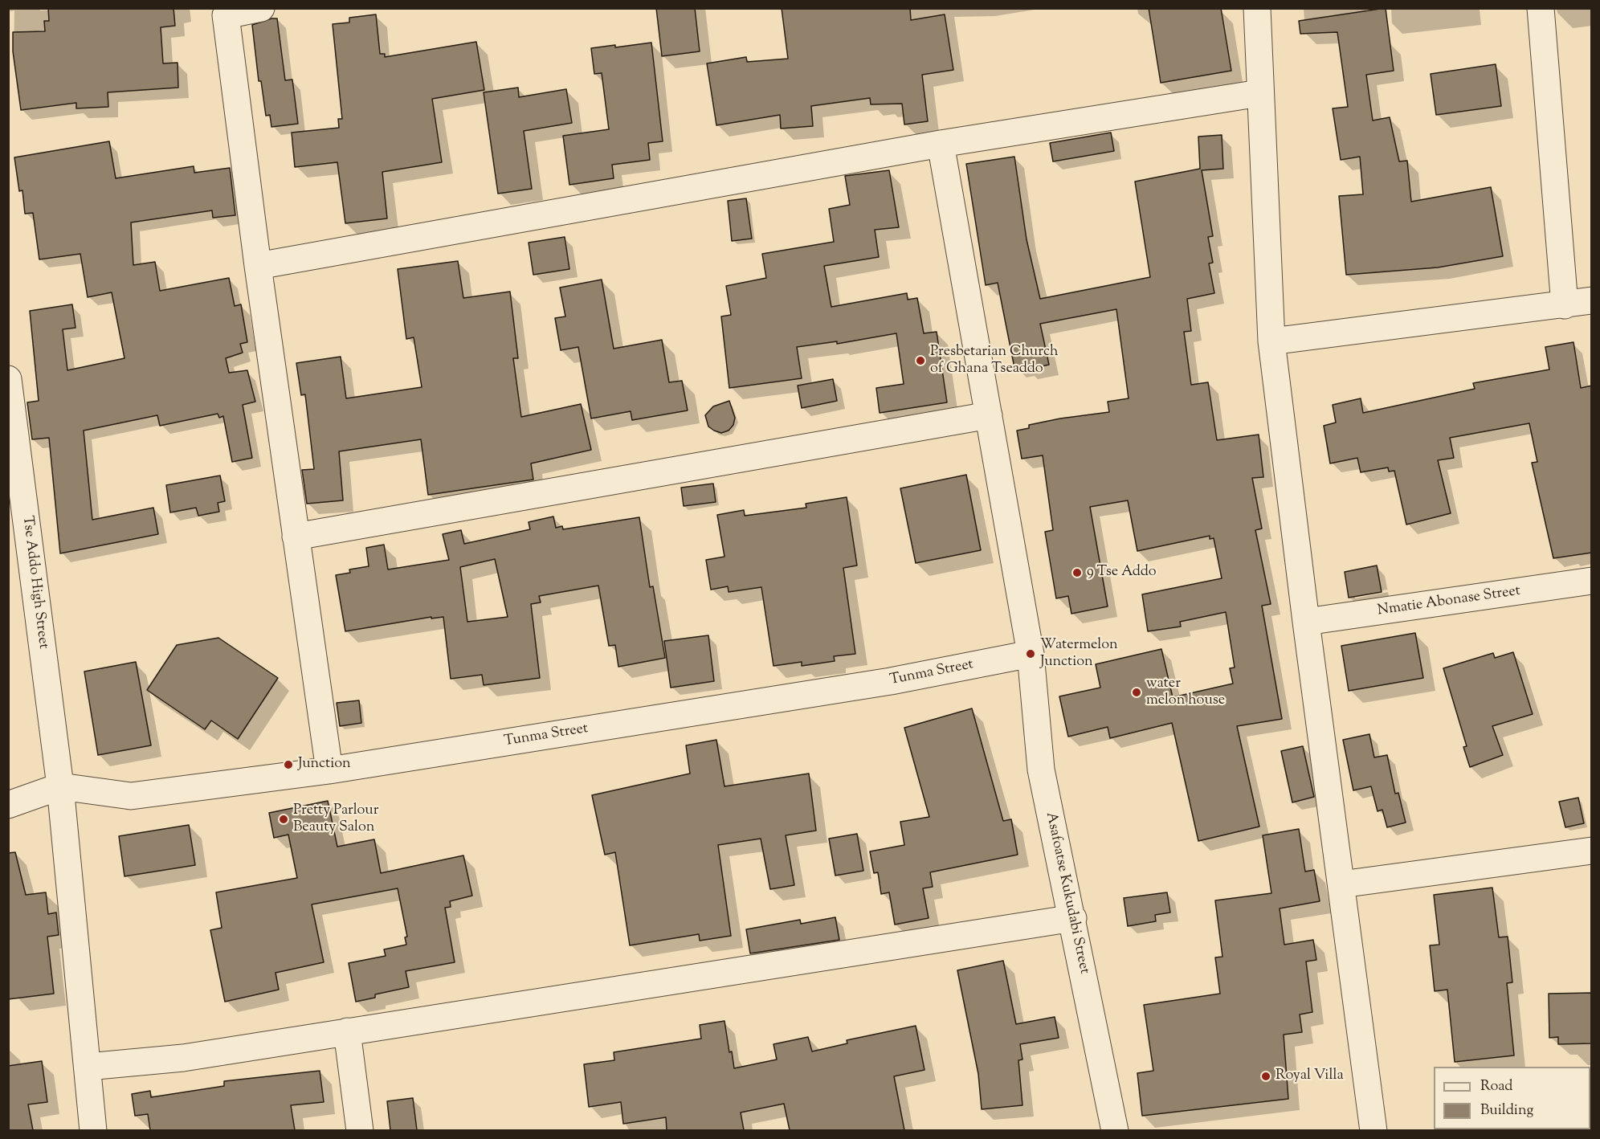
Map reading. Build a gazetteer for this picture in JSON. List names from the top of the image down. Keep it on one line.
{"streets":{"street":["Tse Addo High Street","Nmatie Abonase Street","Tunma Street","Asafoatse Kukudabi Street"]},"crossings":[["Tse Addo High Street","Tunma Street"],["Tunma Street","Asafoatse Kukudabi Street"]],"places":["Presbetarian Church of Ghana Tseaddo","9 Tse Addo","Watermelon Junction","water melon house","Junction","Pretty Parlour Beauty Salon","Royal Villa"],"legend":["Road","Building"]}
